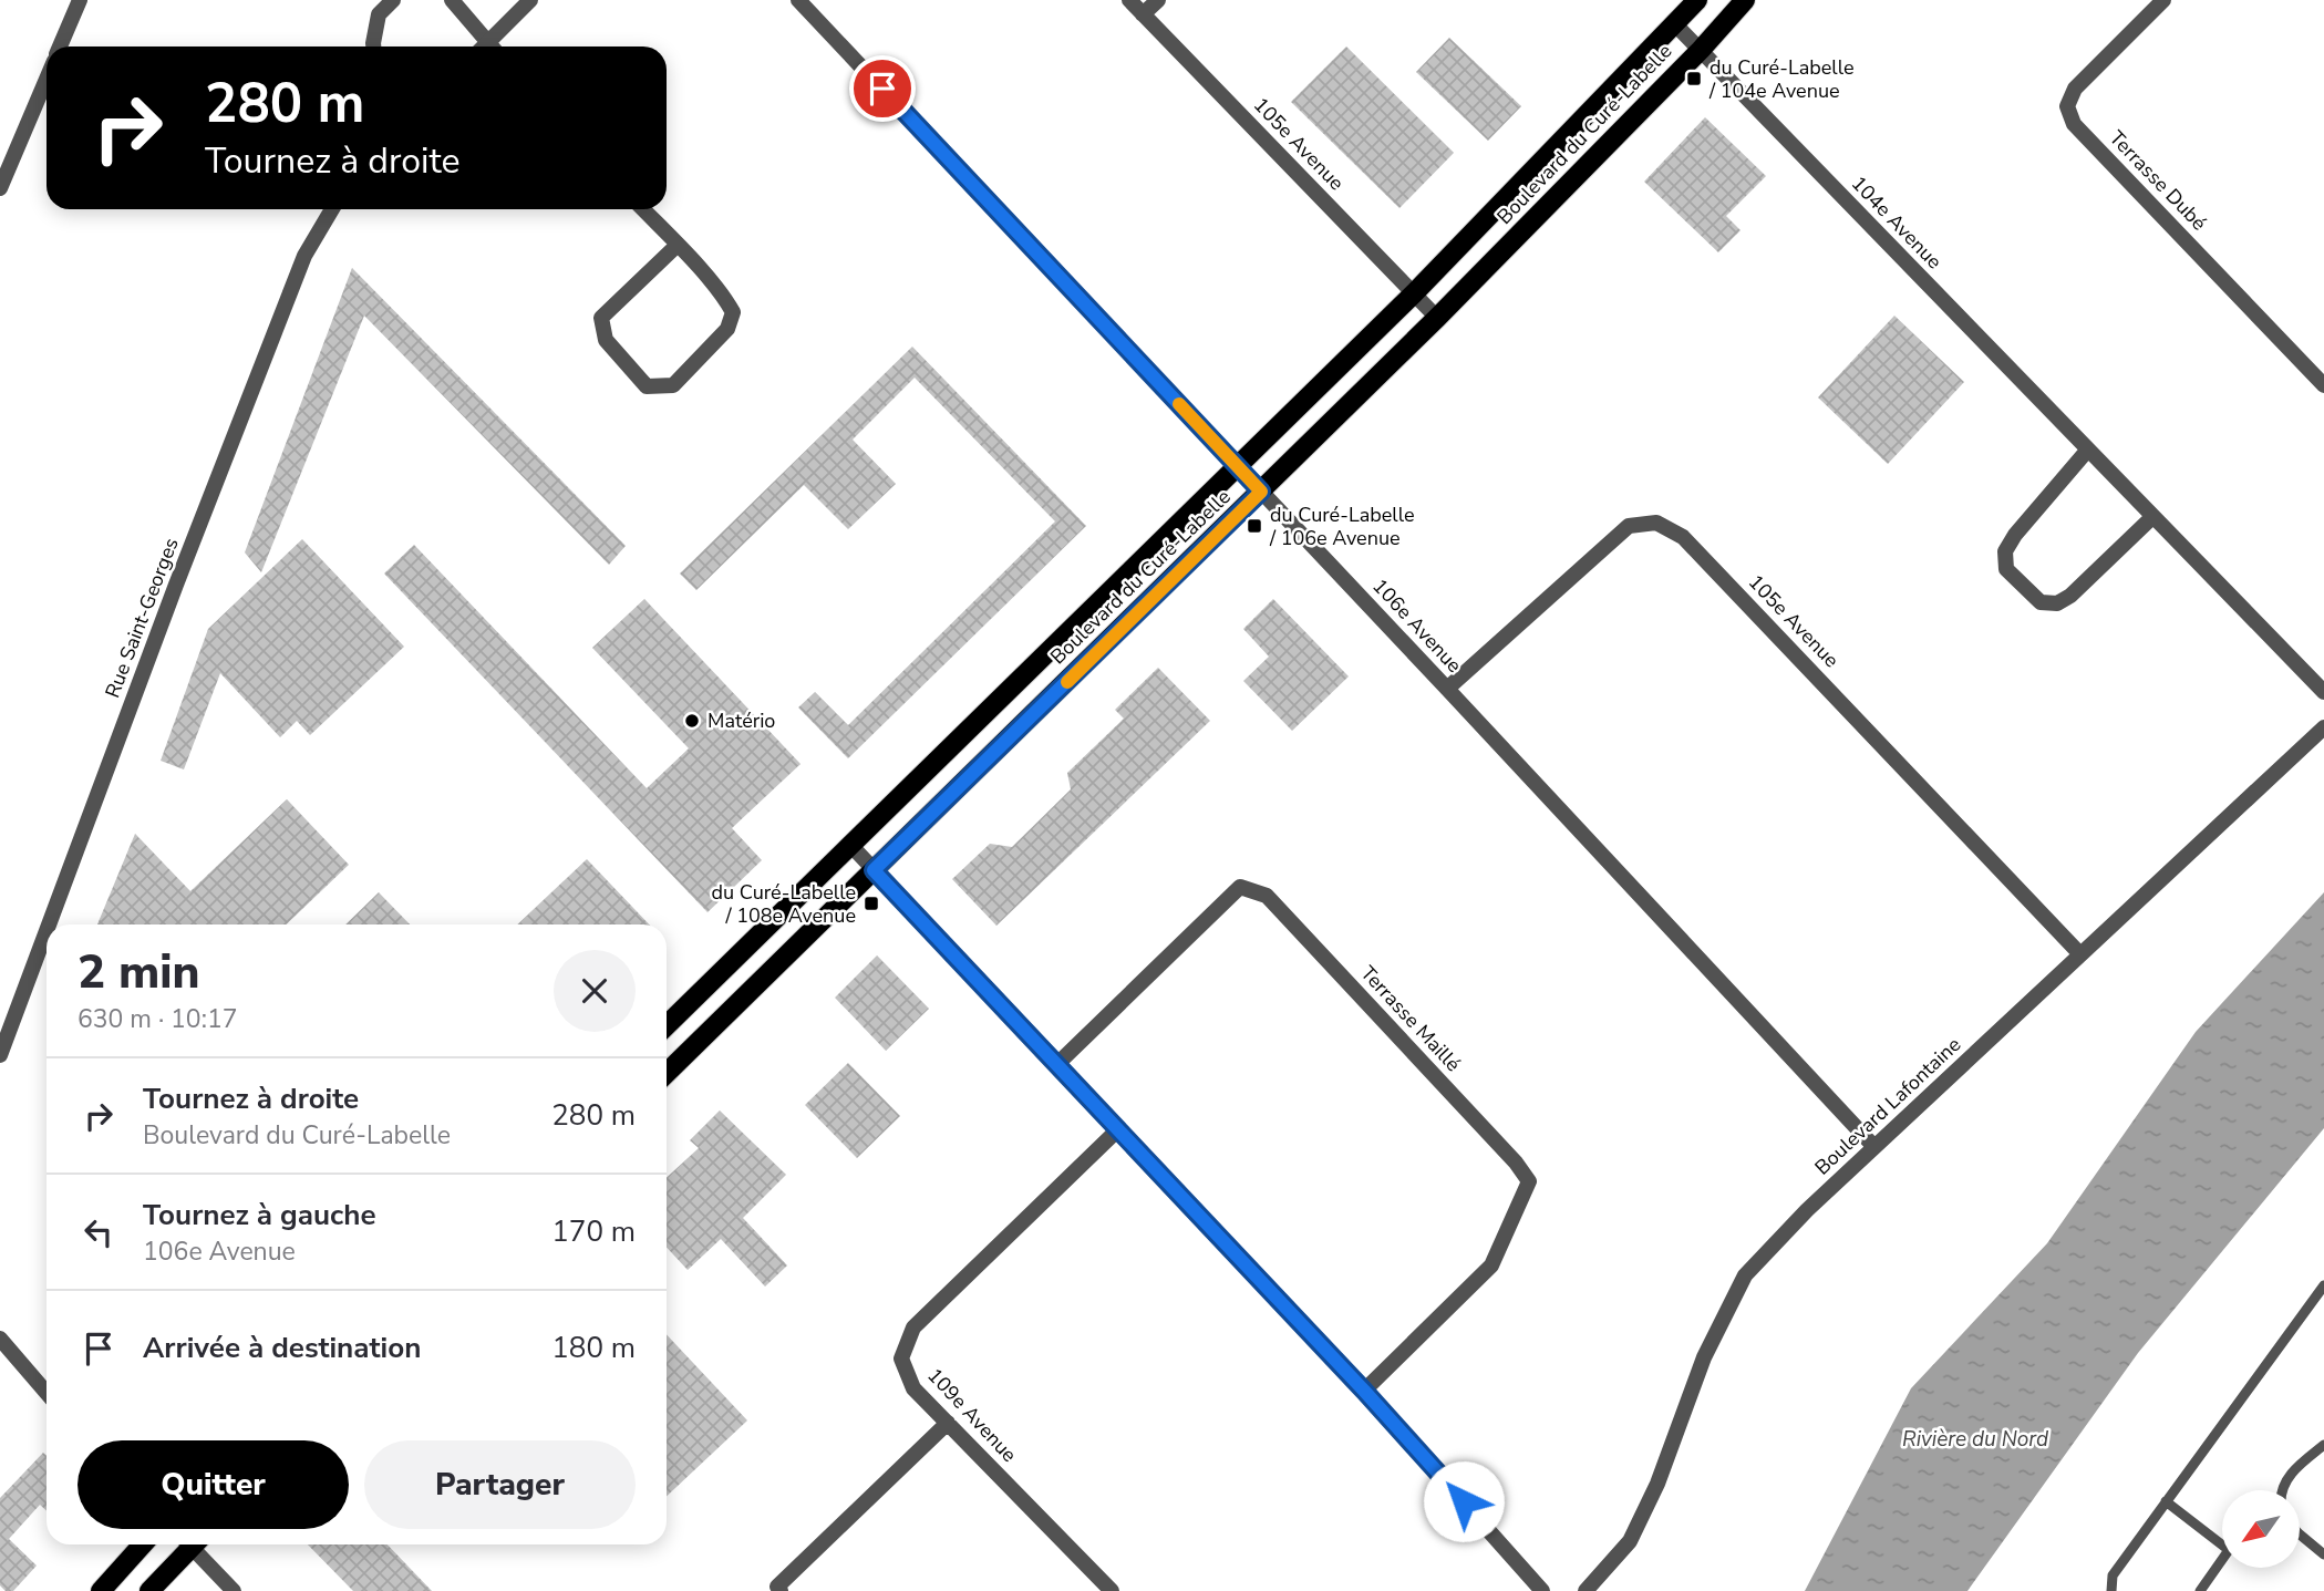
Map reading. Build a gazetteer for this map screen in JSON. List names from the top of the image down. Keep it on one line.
{"streets":{"main road":["Boulevard du Curé-Labelle"],"street":["105e Avenue","Terrasse Dubé","104e Avenue","Rue Saint-Georges","106e Avenue","Terrasse Maillé","Boulevard Lafontaine","109e Avenue"]},"crossings":[["Boulevard du Curé-Labelle","105e Avenue"],["Boulevard du Curé-Labelle","104e Avenue"],["Boulevard du Curé-Labelle","106e Avenue"],["105e Avenue","106e Avenue"],["105e Avenue","Boulevard Lafontaine"],["106e Avenue","Boulevard Lafontaine"]],"water":["Rivière du Nord"],"places":{"transit":["du Curé-Labelle / 104e Avenue","du Curé-Labelle / 106e Avenue","du Curé-Labelle / 108e Avenue"],"other":["Matério"]},"north":"bottom left","page":{"turn":["280 m","Tournez à droite"],"heading":["2 min","630 m · 10:17"],"list":[{"name":"Tournez à droite","note":"Boulevard du Curé-Labelle","value":"280 m"},{"name":"Tournez à gauche","note":"106e Avenue","value":"170 m"},{"name":"Arrivée à destination","value":"180 m"}],"buttons":["Quitter","Partager"]}}
